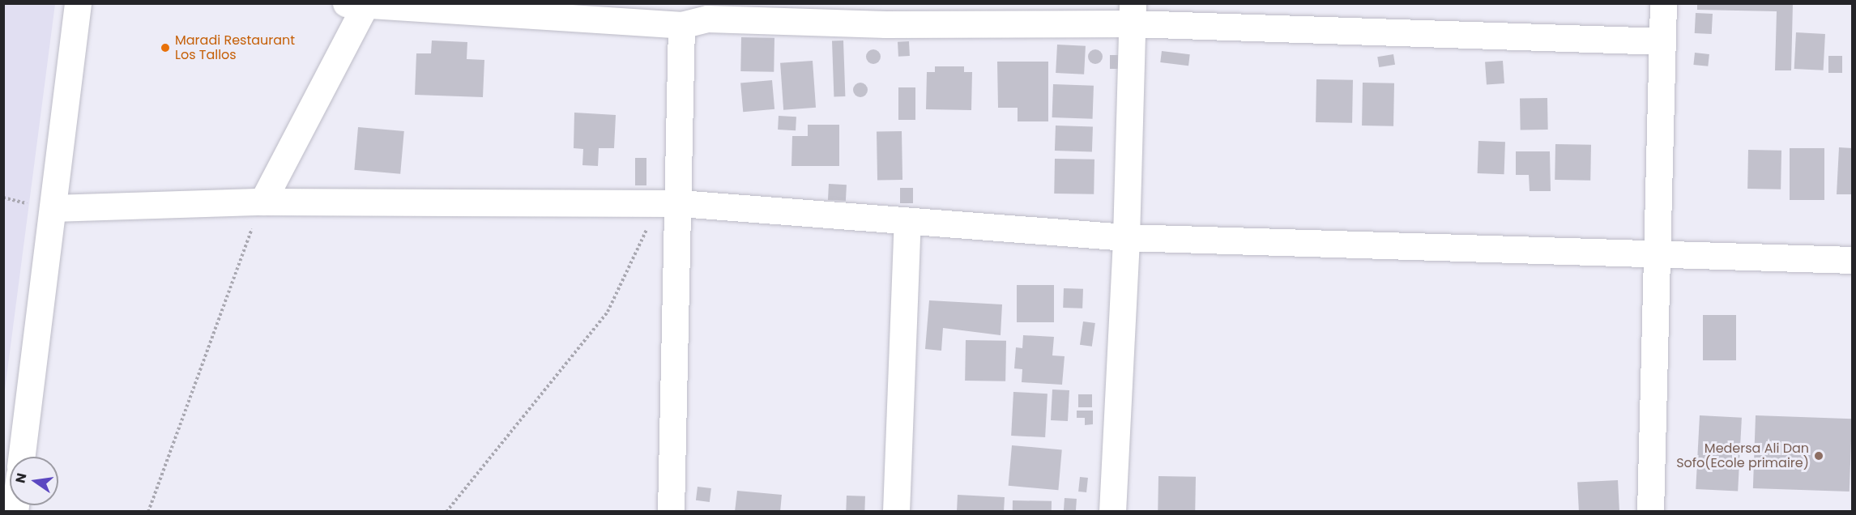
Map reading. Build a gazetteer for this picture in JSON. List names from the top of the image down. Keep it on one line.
{"places":["Maradi Restaurant Los Tallos","Medersa Ali Dan Sofo(Ecole primaire)"],"north":"left"}
